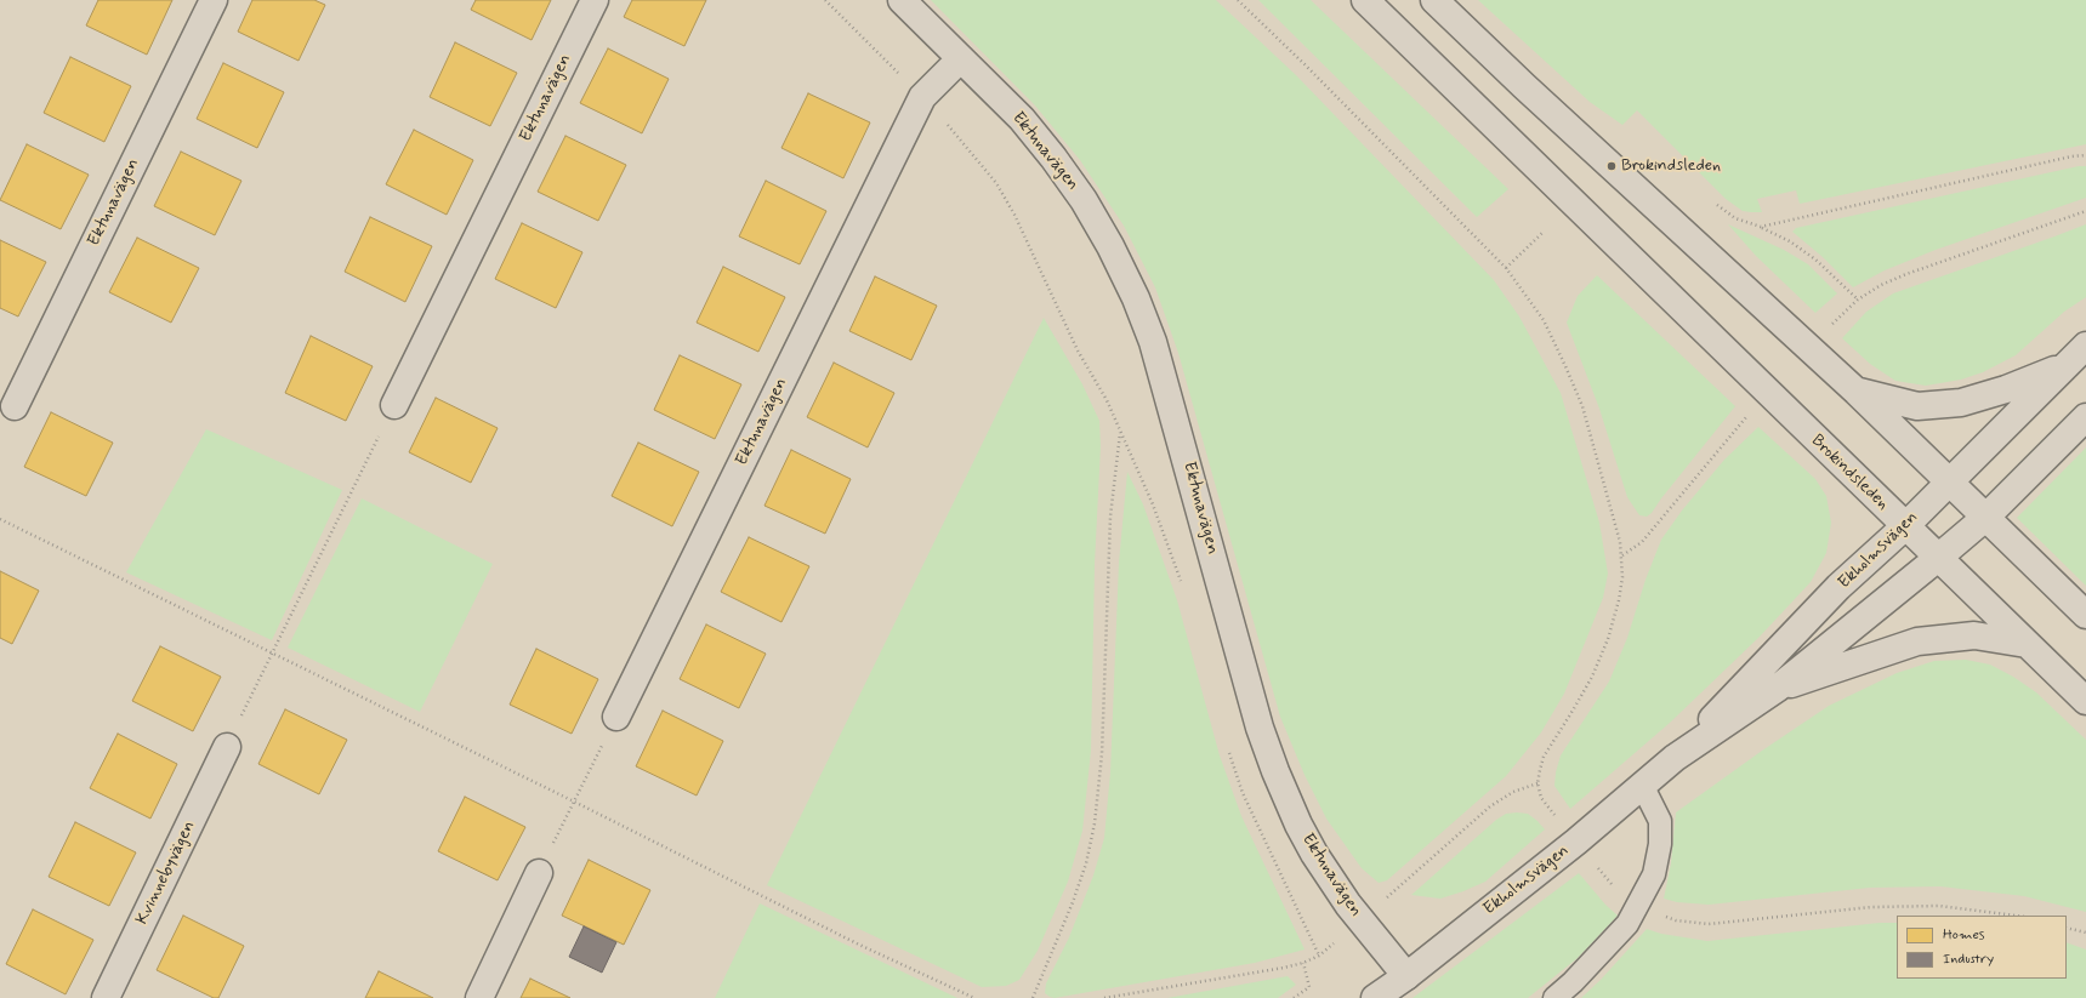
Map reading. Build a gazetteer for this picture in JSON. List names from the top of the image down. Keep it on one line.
{"streets":{"street":["Ektunavägen","Brokindsleden","Ekholmsvägen","Kvinnebyvägen"]},"crossings":[["Ektunavägen","Ekholmsvägen"],["Brokindsleden","Ekholmsvägen"]],"places":["Brokindsleden"],"legend":["Homes","Industry"]}
